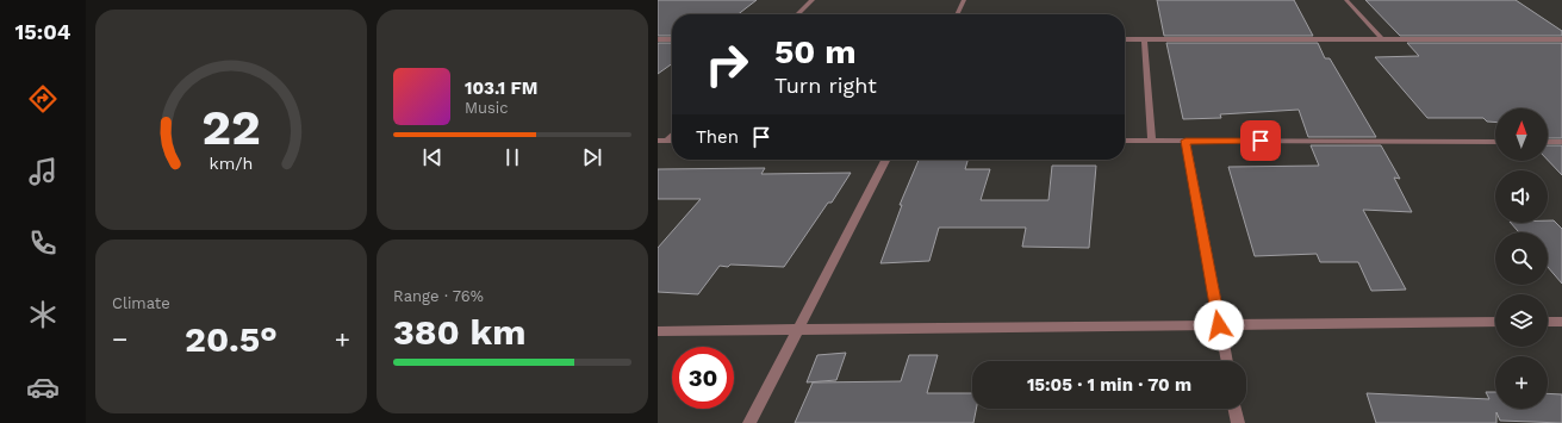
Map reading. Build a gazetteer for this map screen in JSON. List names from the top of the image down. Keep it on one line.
{"north":"top","page":{"tabs":"15:04","turn":["50 m","Turn right"],"song":["103.1 FM","Music"],"map_buttons":"+","then":"Then","tile":["Climate",["Range · 76%","380 km"]],"heat":["−","20.5°","+"],"limit":"30","trip":"15:05 · 1 min · 70 m","gauge":["22","km/h"]}}
